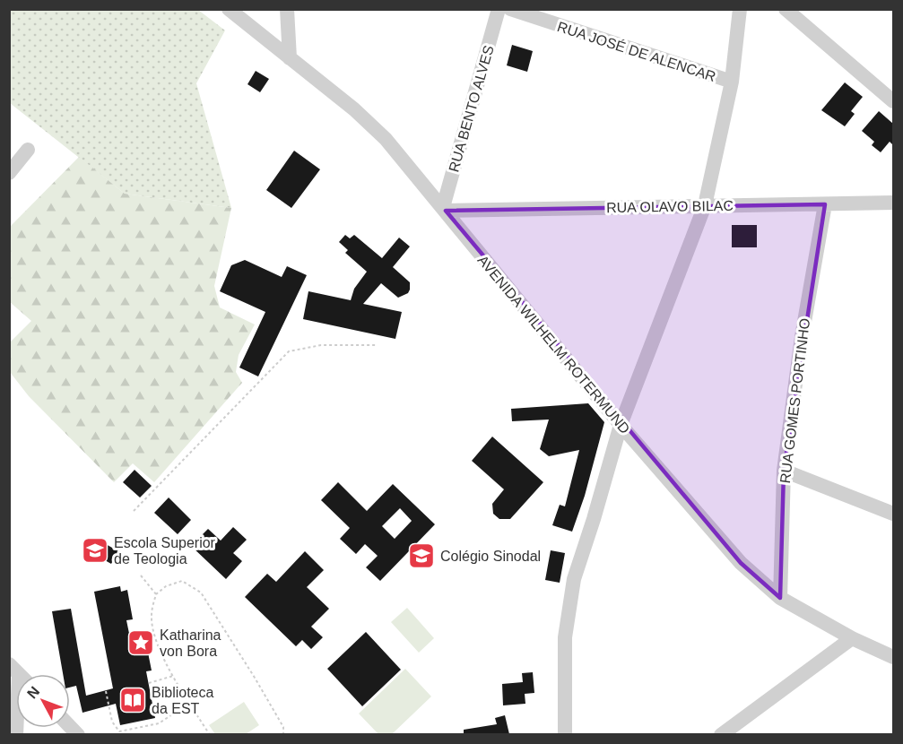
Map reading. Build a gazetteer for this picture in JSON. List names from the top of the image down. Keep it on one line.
{"streets":{"street":["RUA JOSÉ DE ALENCAR","RUA BENTO ALVES","RUA OLAVO BILAC","AVENIDA WILHELM ROTERMUND","RUA GOMES PORTINHO"]},"crossings":[["RUA BENTO ALVES","RUA OLAVO BILAC"],["RUA BENTO ALVES","AVENIDA WILHELM ROTERMUND"],["RUA OLAVO BILAC","AVENIDA WILHELM ROTERMUND"],["RUA OLAVO BILAC","RUA GOMES PORTINHO"],["AVENIDA WILHELM ROTERMUND","RUA GOMES PORTINHO"]],"places":{"school or university":["Escola Superior de Teologia","Colégio Sinodal"],"place":["Katharina von Bora"],"library":["Biblioteca da EST"]},"north":"top left"}
